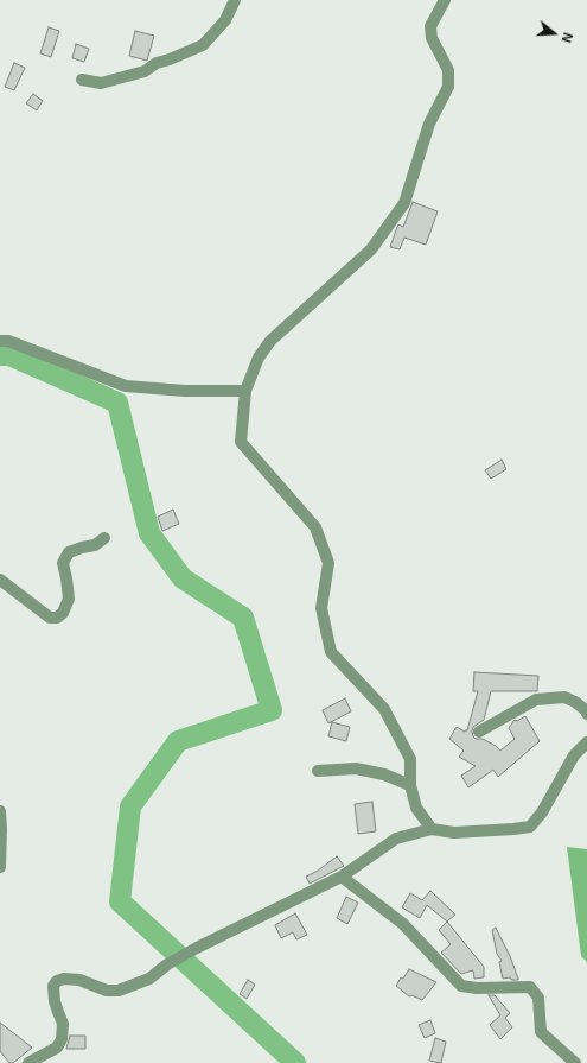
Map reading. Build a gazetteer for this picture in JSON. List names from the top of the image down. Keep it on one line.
{"north":"right"}
